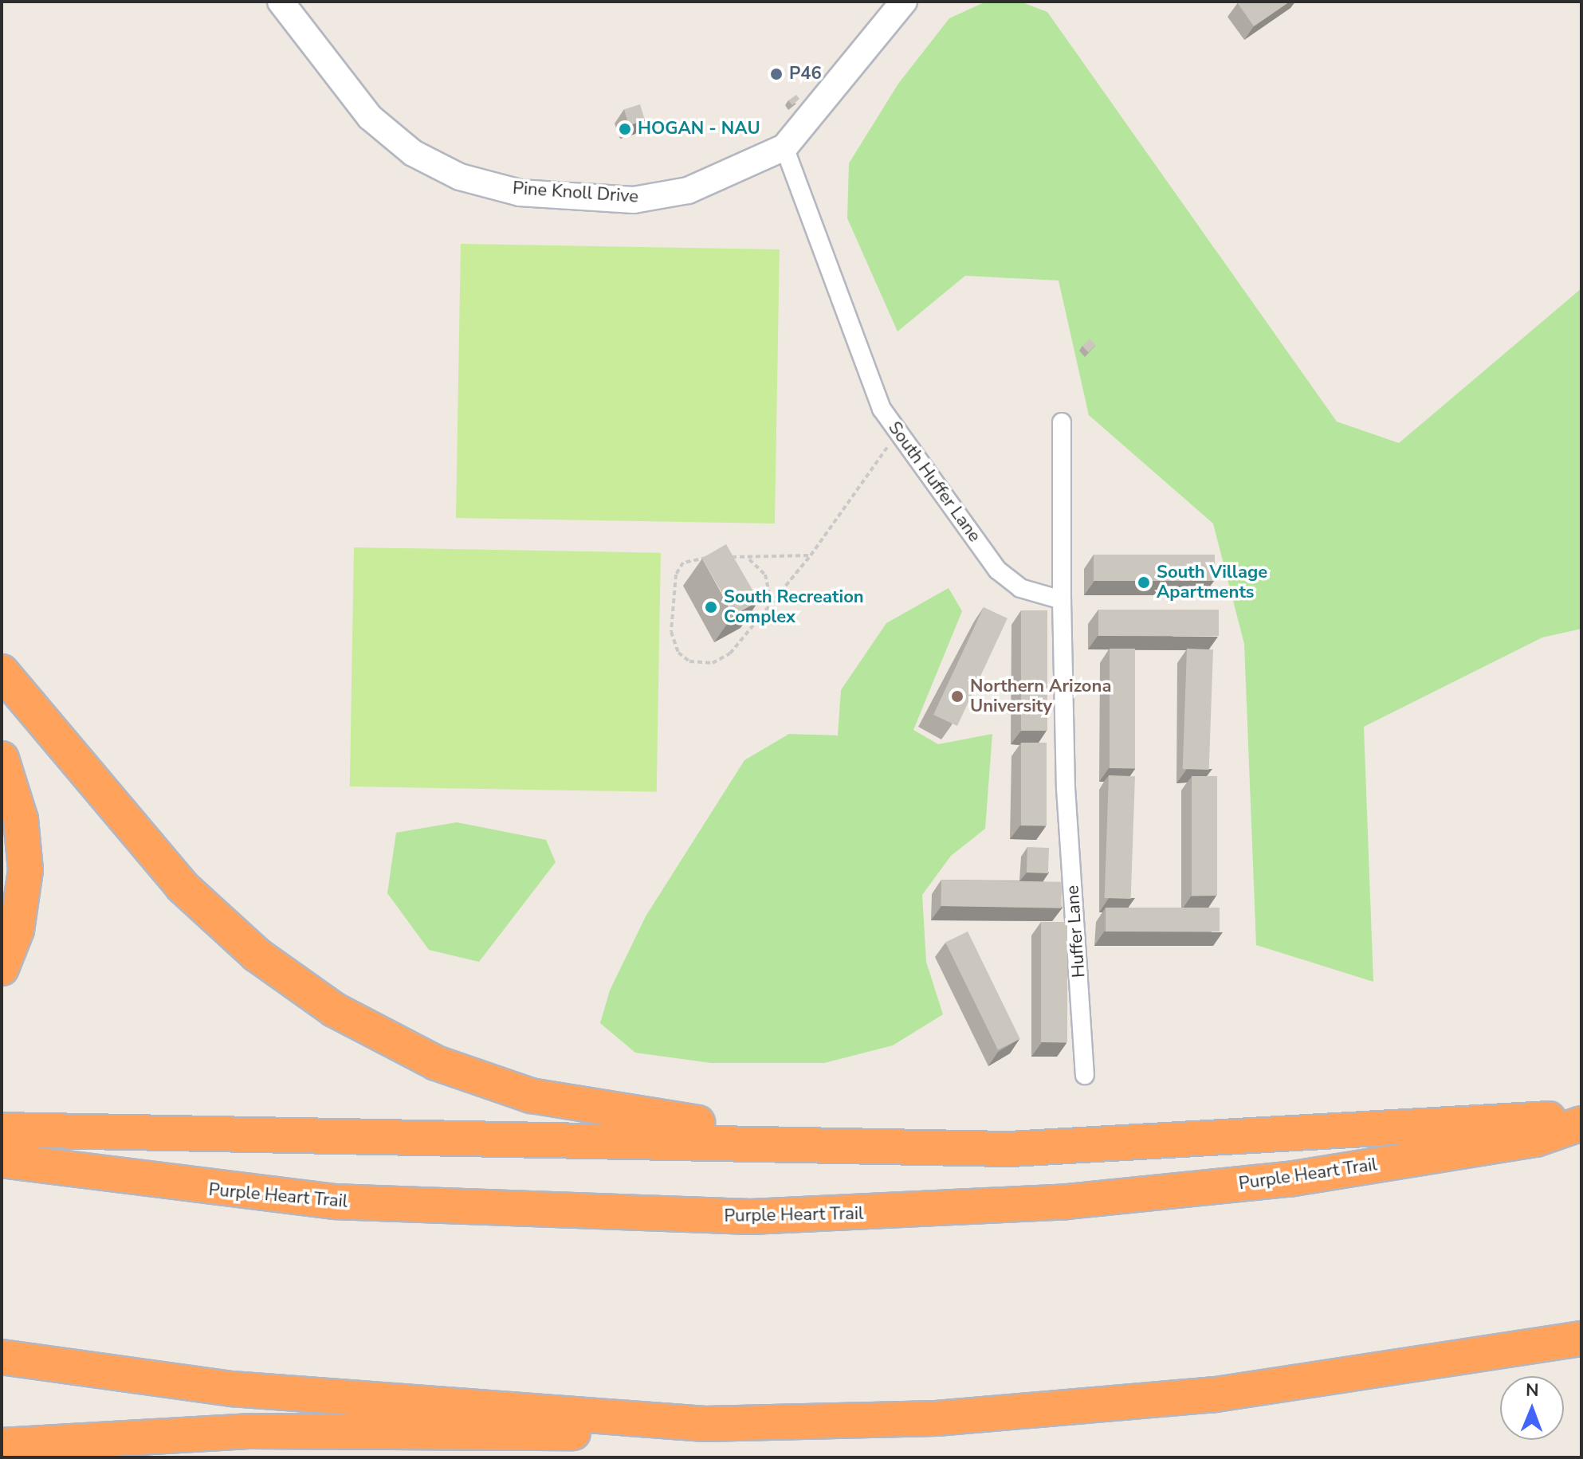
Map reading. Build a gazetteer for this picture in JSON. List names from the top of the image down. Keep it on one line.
{"streets":{"highway":["Purple Heart Trail"],"street":["Pine Knoll Drive","South Huffer Lane","Huffer Lane"]},"crossings":[["Pine Knoll Drive","South Huffer Lane"],["South Huffer Lane","Huffer Lane"]],"places":["P46","HOGAN - NAU","South Village Apartments","South Recreation Complex","Northern Arizona University"],"north":"top"}
